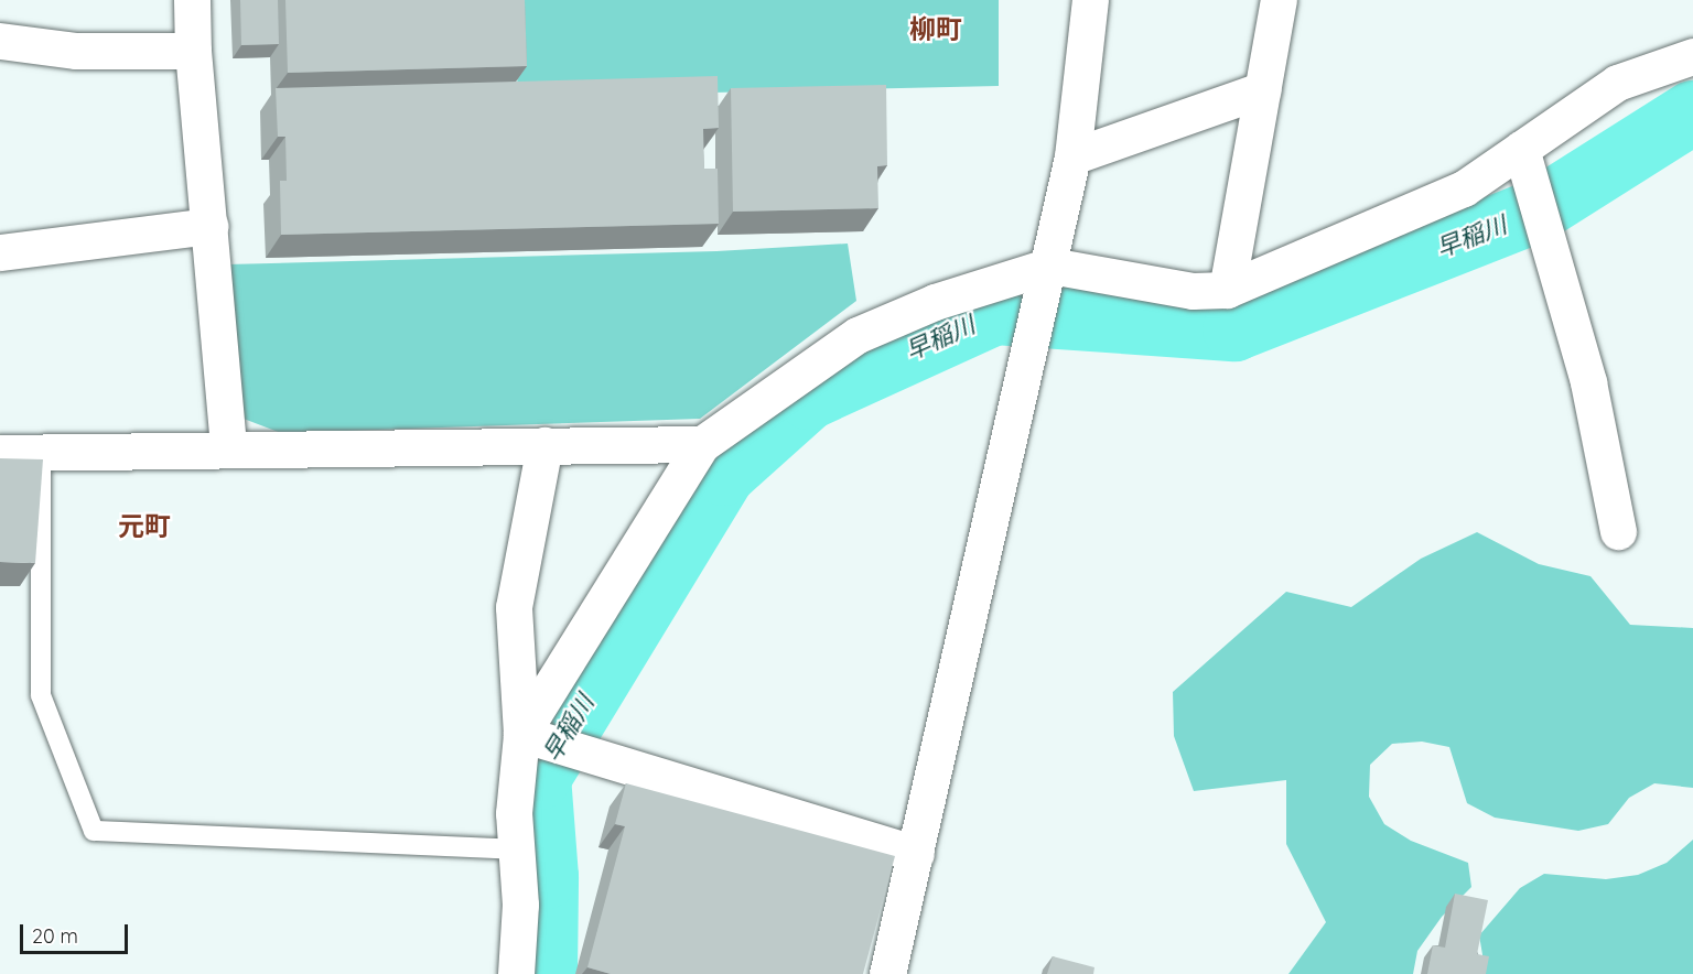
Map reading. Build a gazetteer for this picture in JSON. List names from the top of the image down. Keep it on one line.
{"districts":["柳町","元町"],"water":["早稲川"],"scale_bar":"20 m"}
